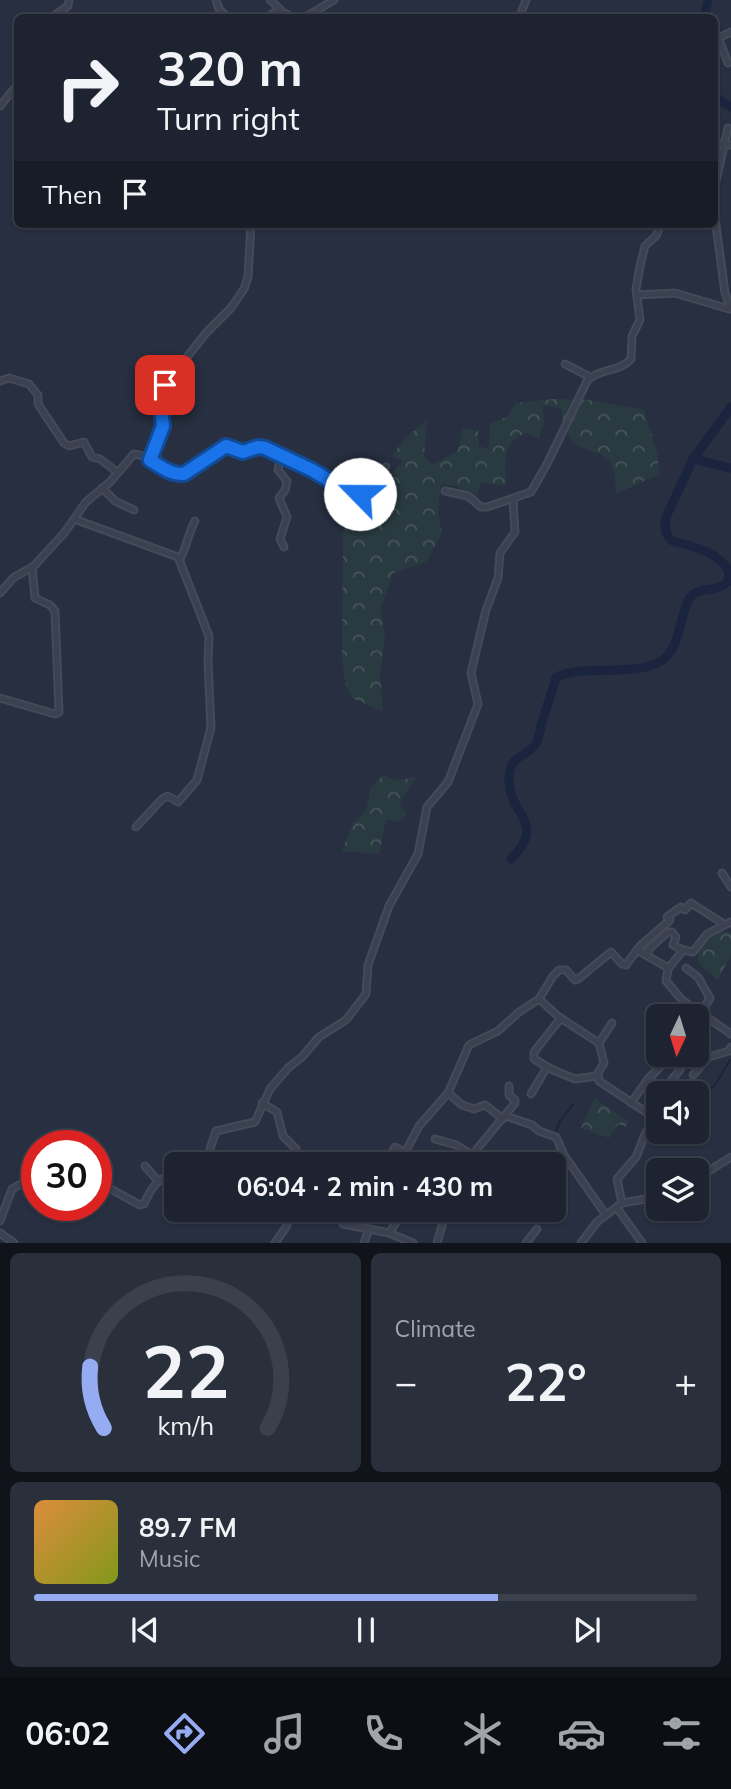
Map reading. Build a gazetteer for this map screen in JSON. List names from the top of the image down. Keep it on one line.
{"north":"bottom","page":{"turn":["320 m","Turn right"],"then":"Then","limit":"30","trip":"06:04 · 2 min · 430 m","tile":"Climate","heat":["−","22°","+"],"song":["89.7 FM","Music"],"tabs":"06:02","gauge":["22","km/h"]}}
